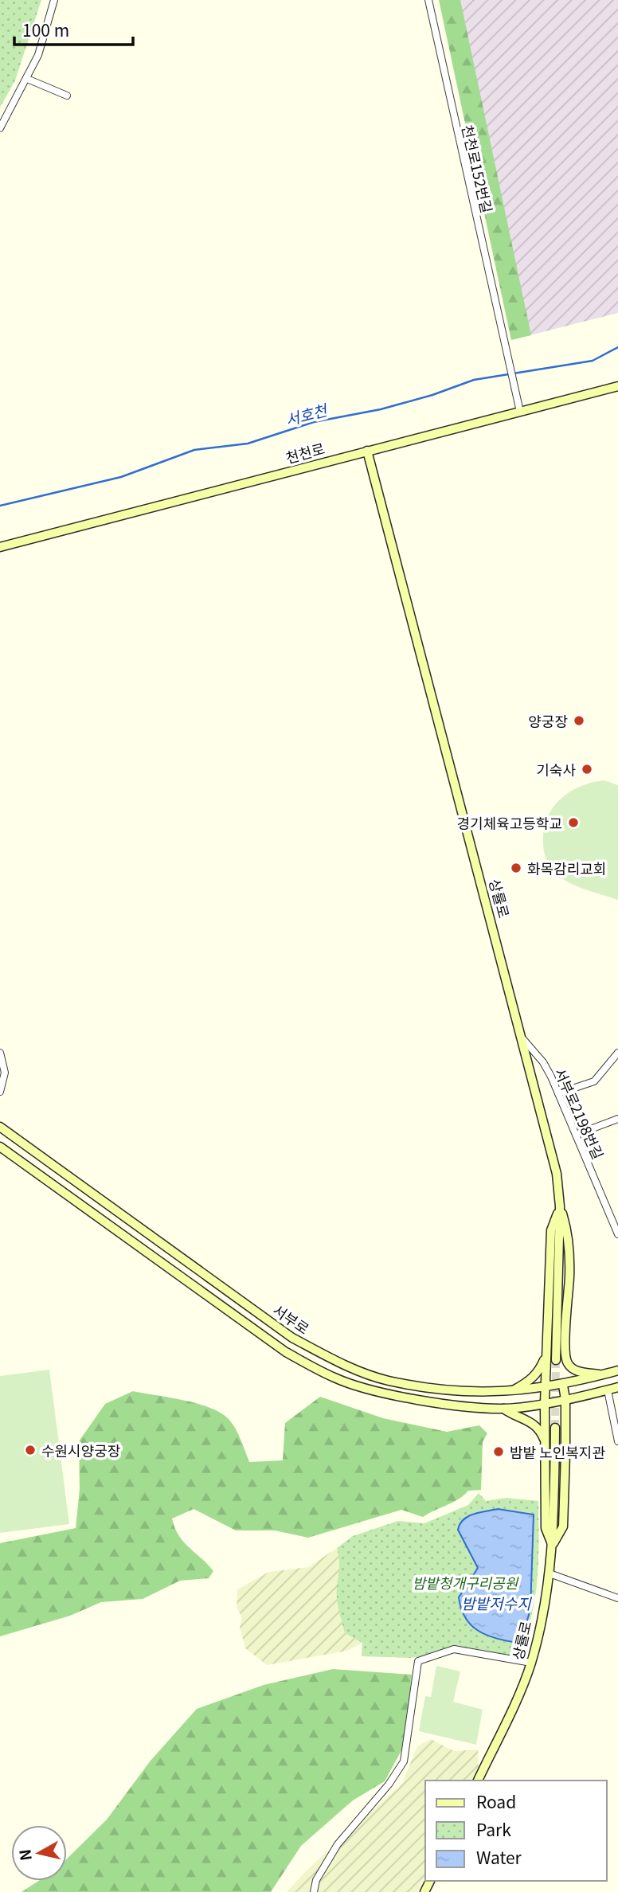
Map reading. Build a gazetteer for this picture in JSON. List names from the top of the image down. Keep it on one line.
{"streets":{"main road":["천천로","상률로","서부로"],"street":["천천로152번길","서부로2198번길"]},"crossings":[["천천로152번길","천천로"],["천천로","상률로"],["상률로","서부로2198번길"]],"water":["서호천","밤밭저수지"],"parks":["밤밭청개구리공원"],"places":["양궁장","기숙사","경기체육고등학교","화목감리교회","수원시양궁장","밤밭 노인복지관"],"legend":["Road","Park","Water"],"scale_bar":"100 m","north":"left"}
